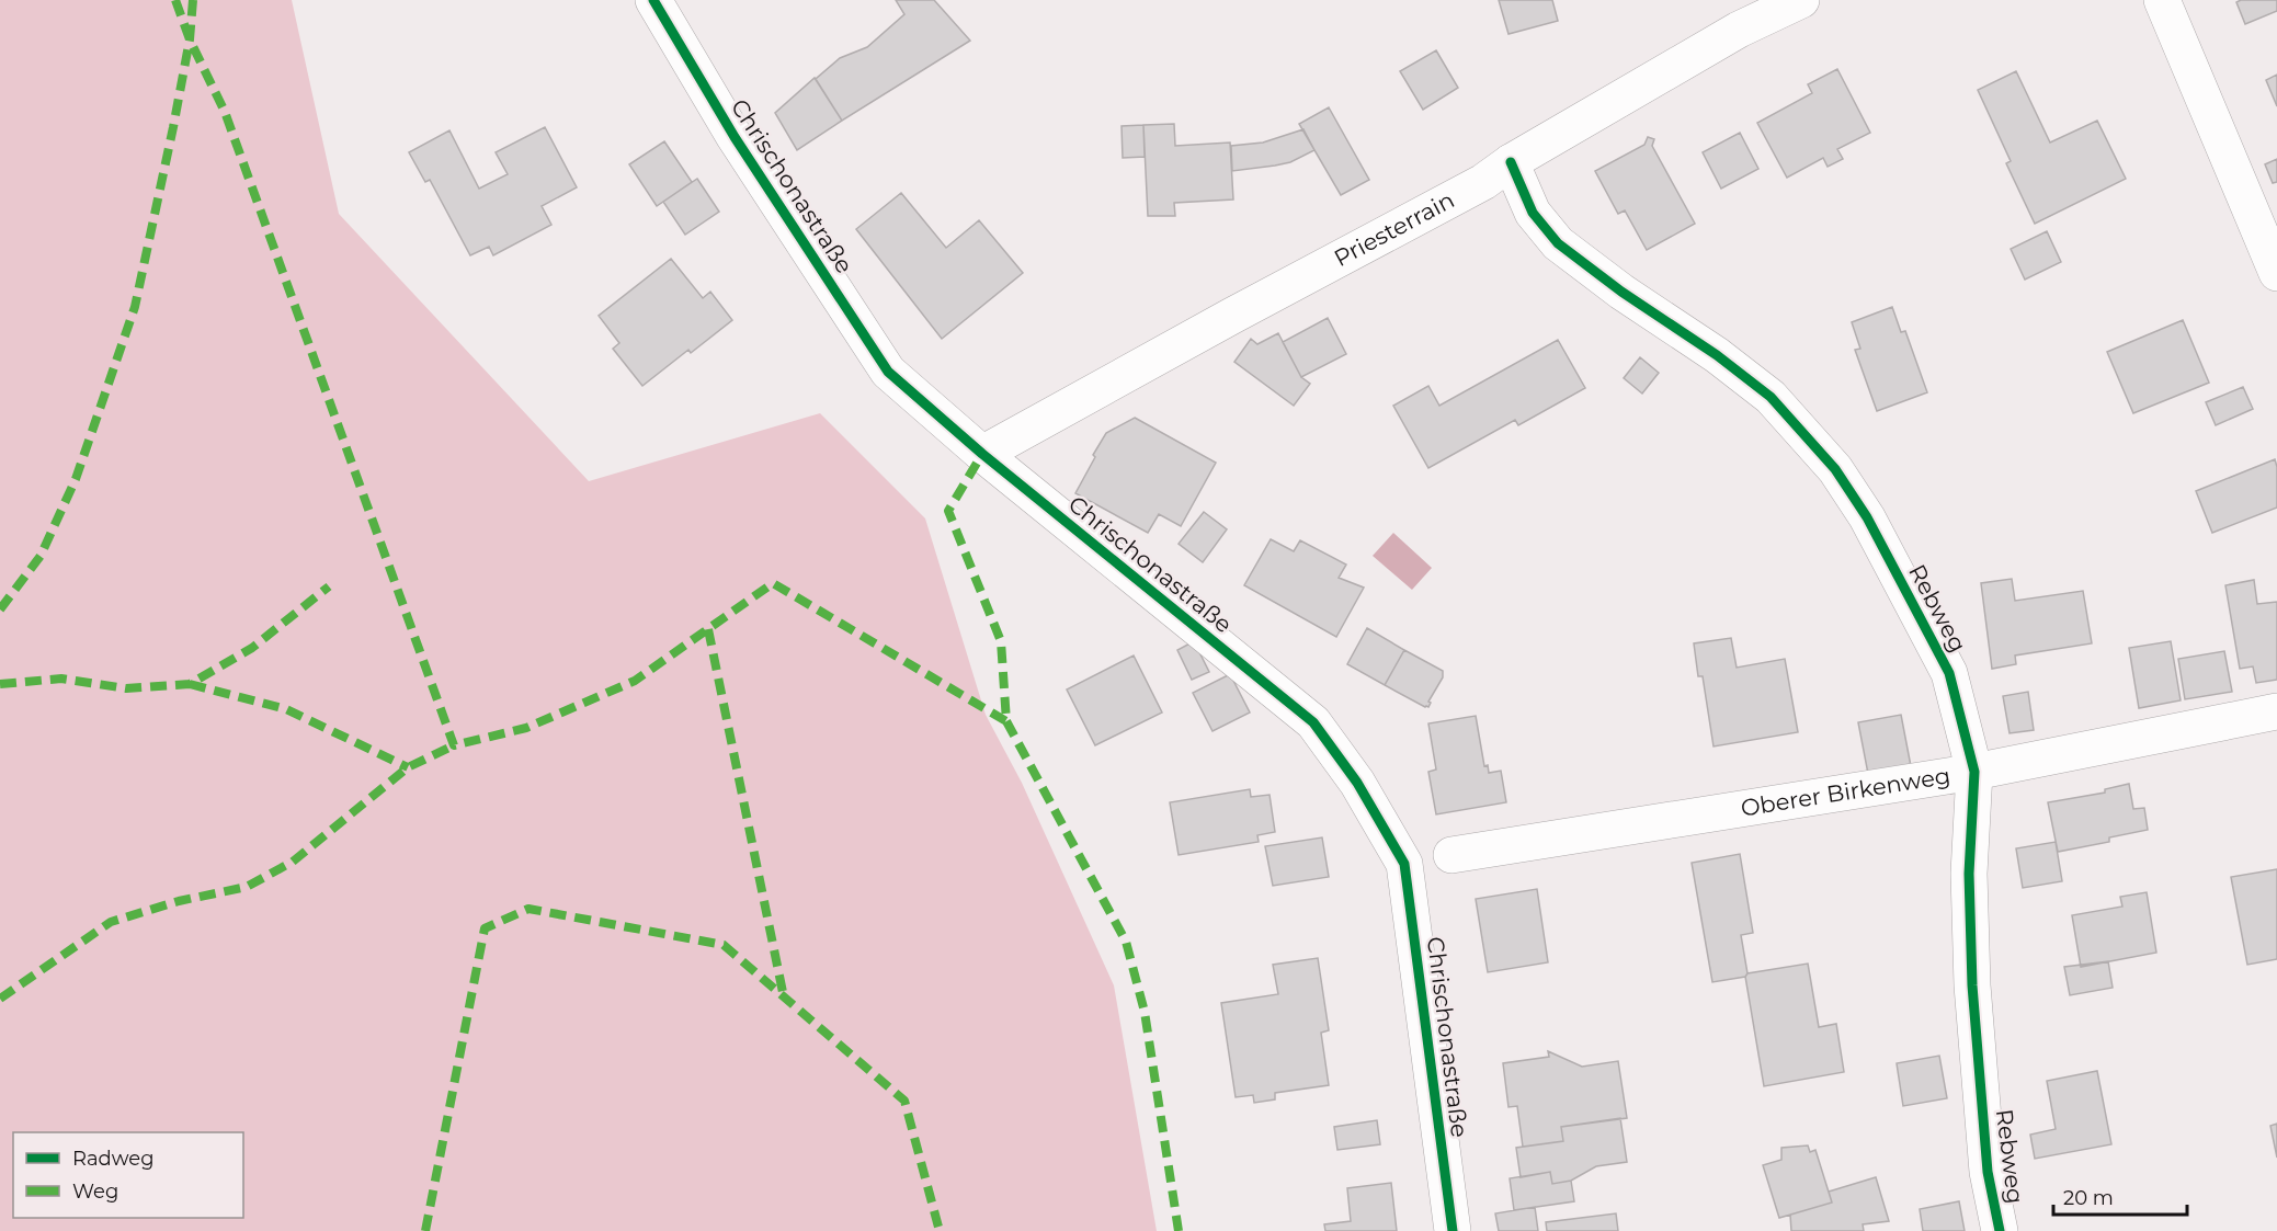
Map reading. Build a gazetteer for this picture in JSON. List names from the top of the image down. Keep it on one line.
{"streets":{"street":["Chrischonastraße","Priesterrain","Rebweg","Oberer Birkenweg"]},"crossings":[["Chrischonastraße","Priesterrain"],["Chrischonastraße","Oberer Birkenweg"],["Priesterrain","Rebweg"],["Rebweg","Oberer Birkenweg"]],"legend":["Radweg","Weg"],"scale_bar":"20 m"}
